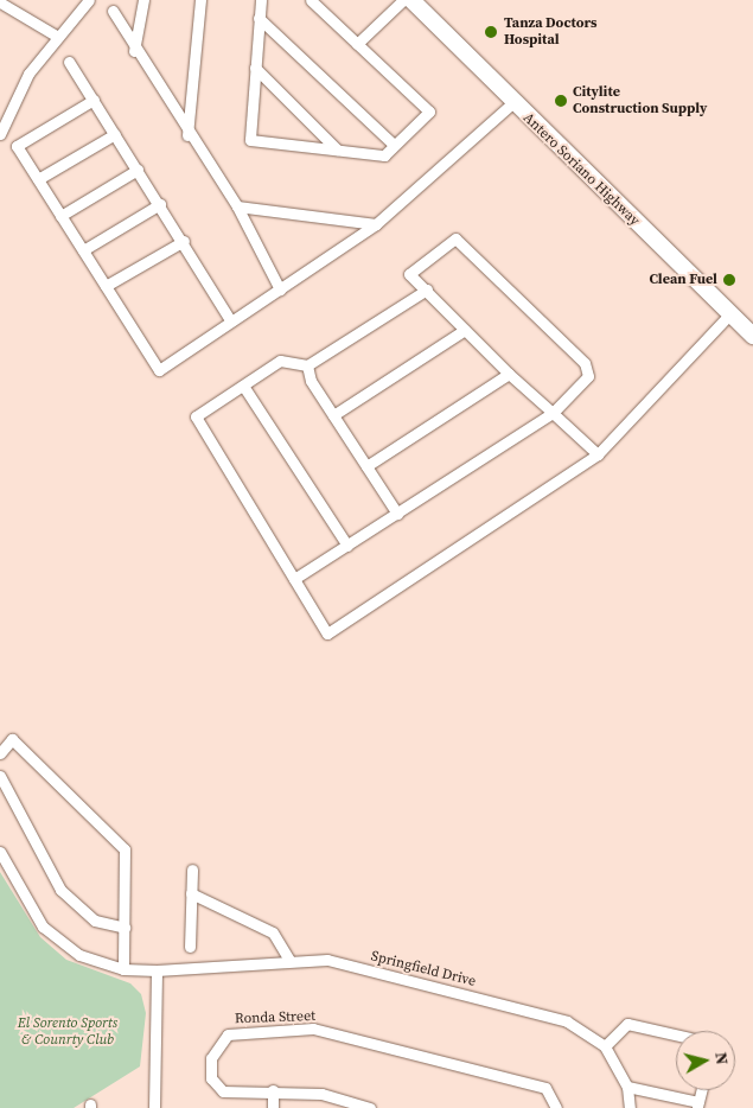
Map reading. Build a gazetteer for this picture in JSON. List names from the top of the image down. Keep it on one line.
{"streets":{"main road":["Antero Soriano Highway"],"street":["Springfield Drive","Ronda Street"]},"parks":["El Sorento Sports & Counrty Club"],"places":["Tanza Doctors Hospital","Citylite Construction Supply","Clean Fuel"],"north":"right"}
